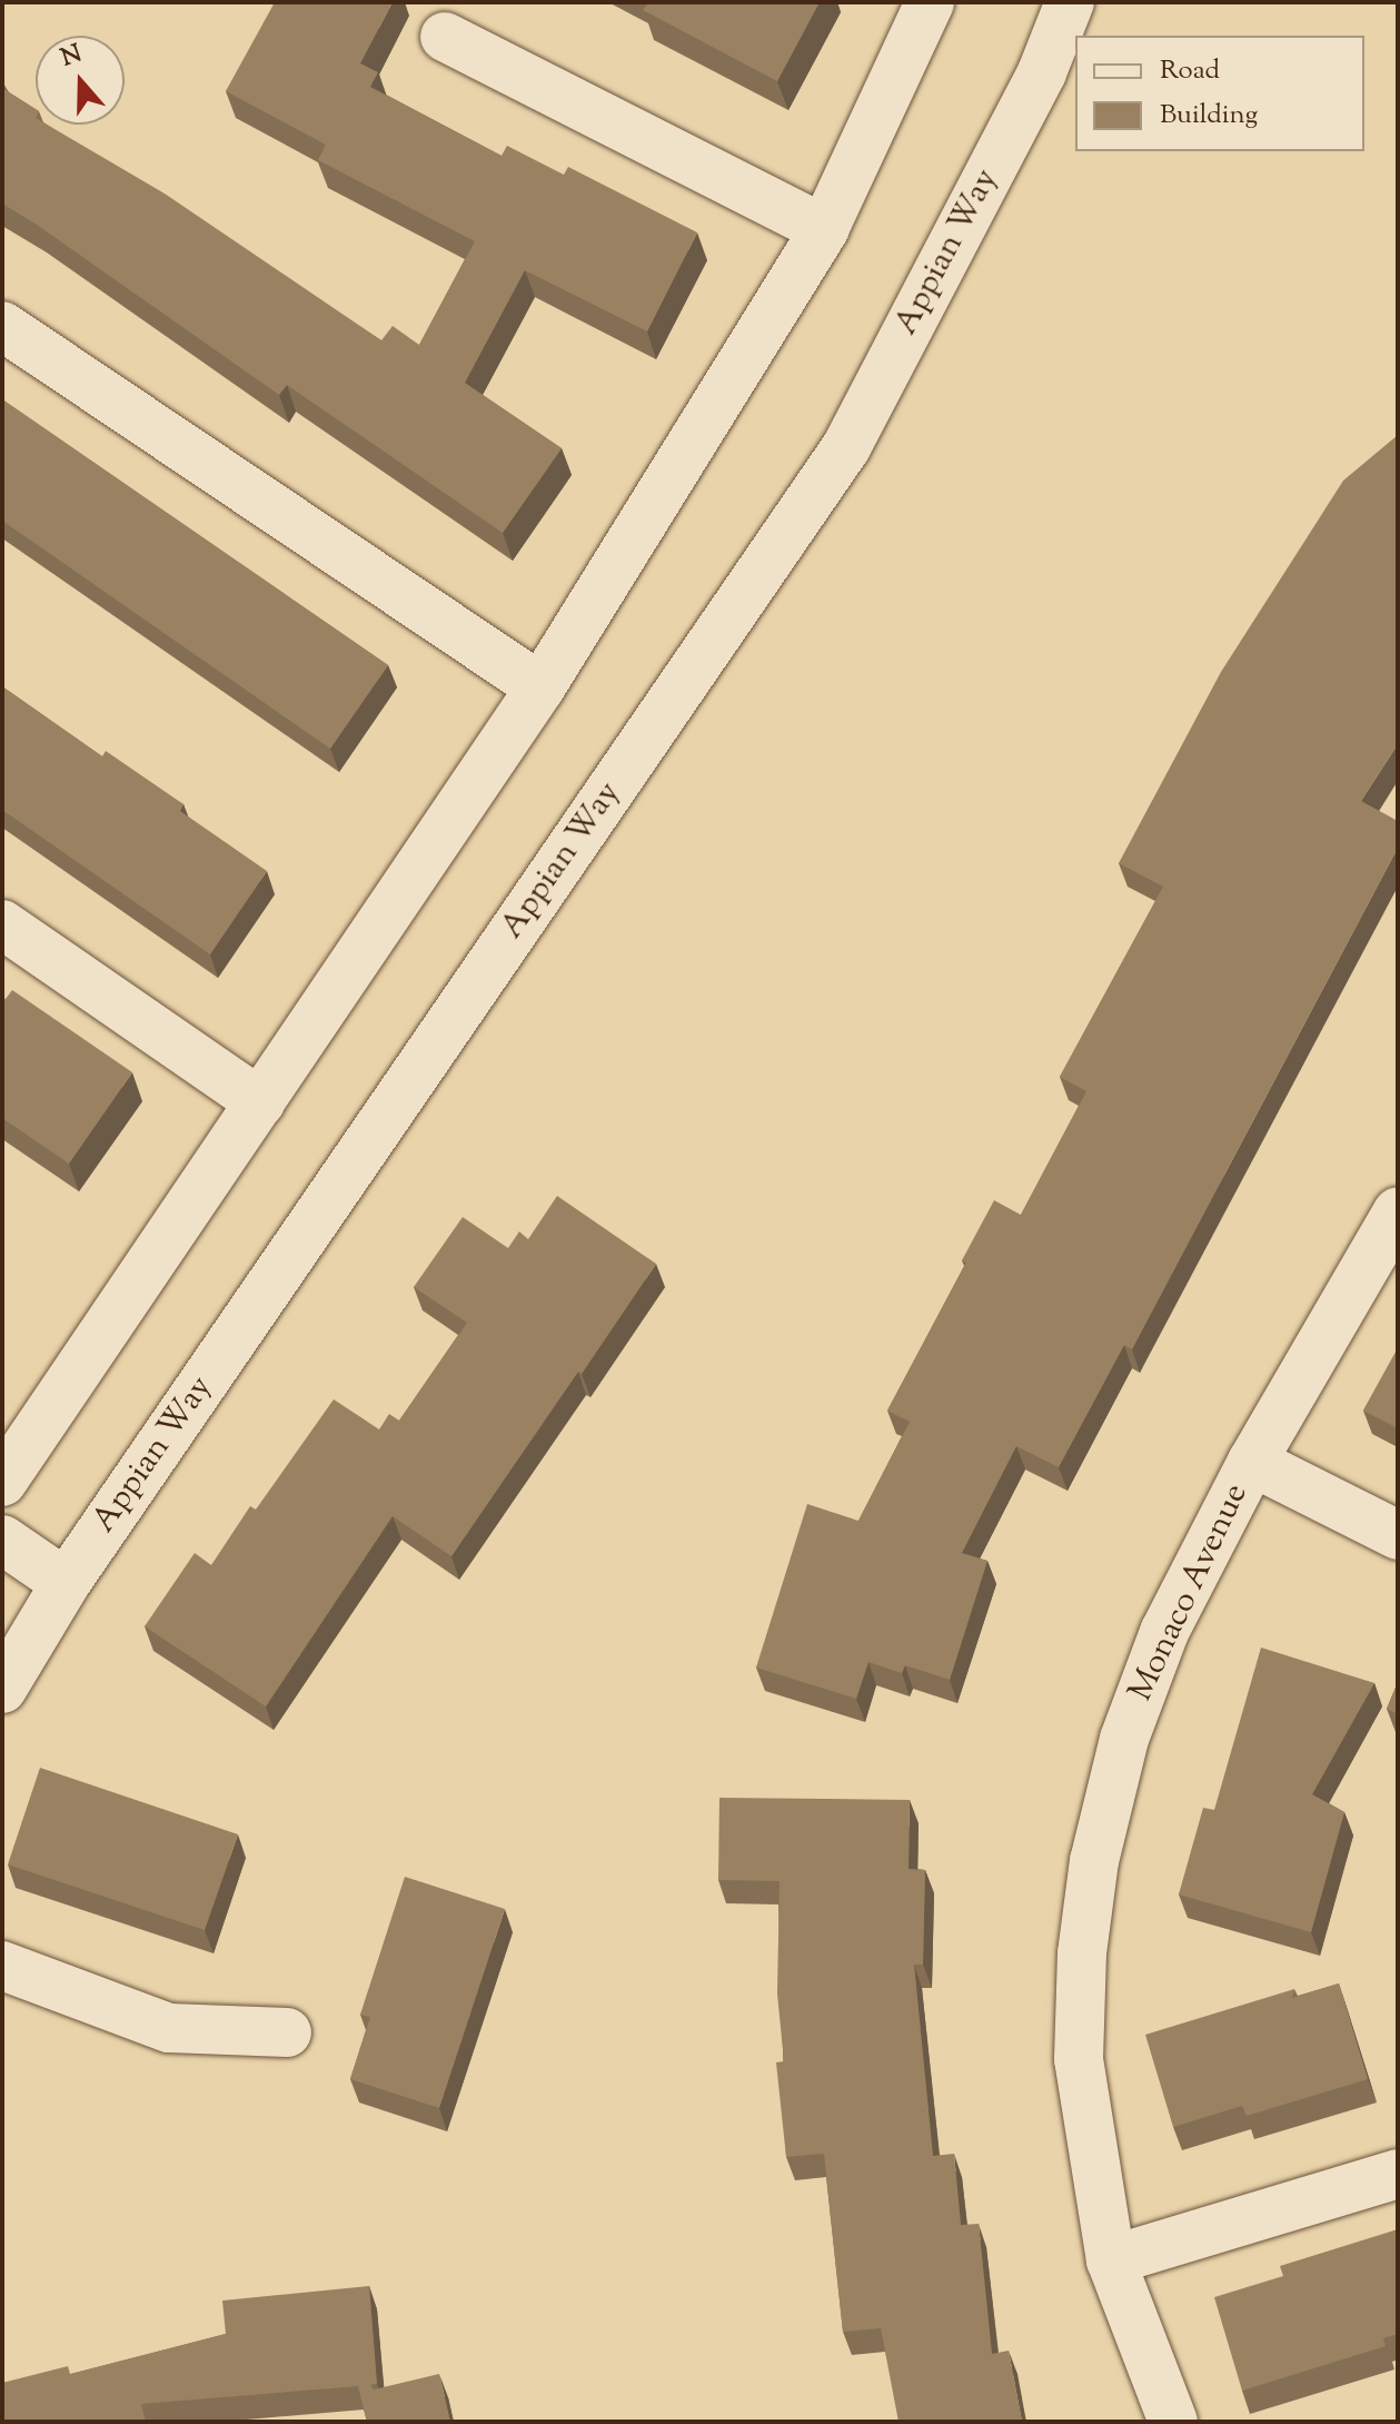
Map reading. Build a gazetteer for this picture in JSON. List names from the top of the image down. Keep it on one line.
{"streets":{"street":["Appian Way","Monaco Avenue"]},"legend":["Road","Building"],"north":"top"}
